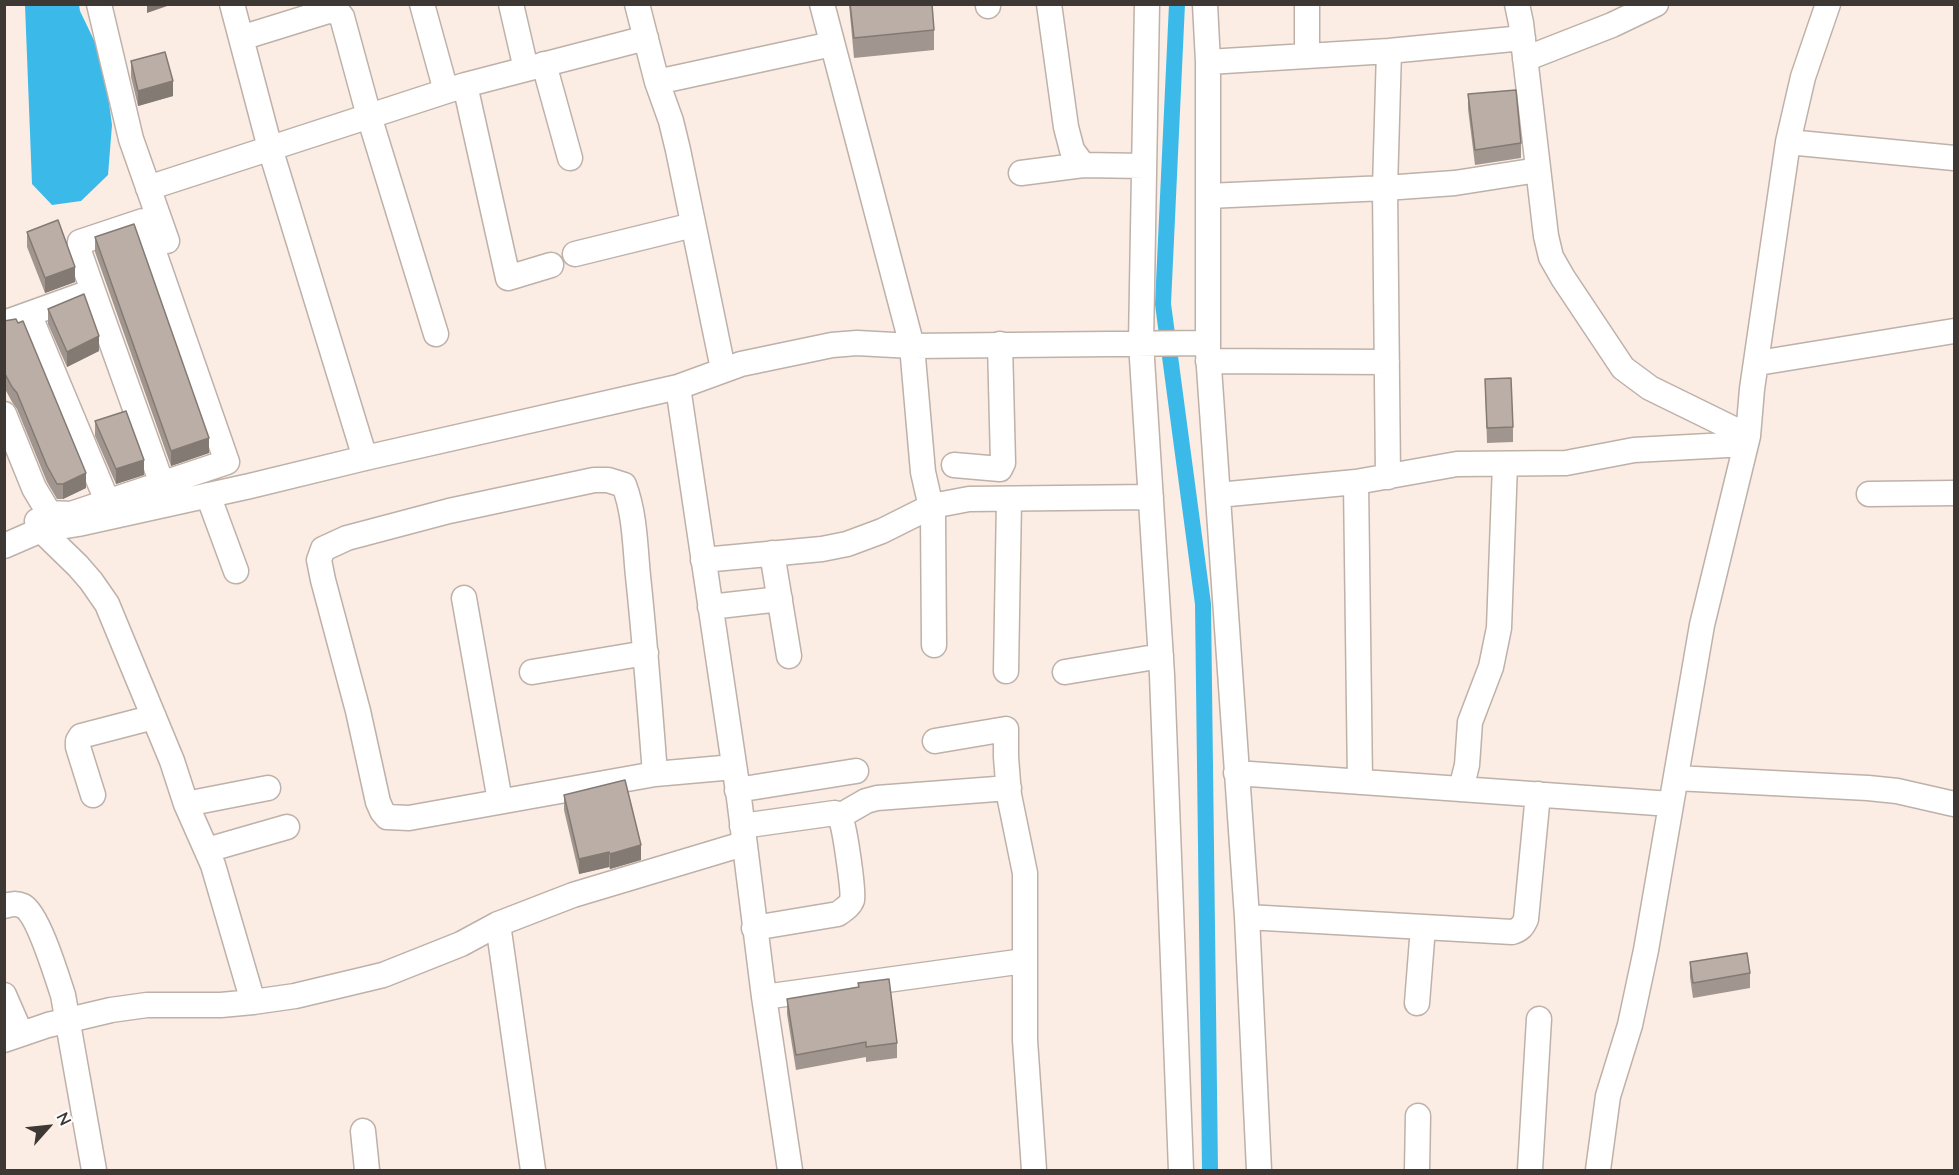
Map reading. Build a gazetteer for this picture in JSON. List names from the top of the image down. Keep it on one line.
{"north":"top right"}
